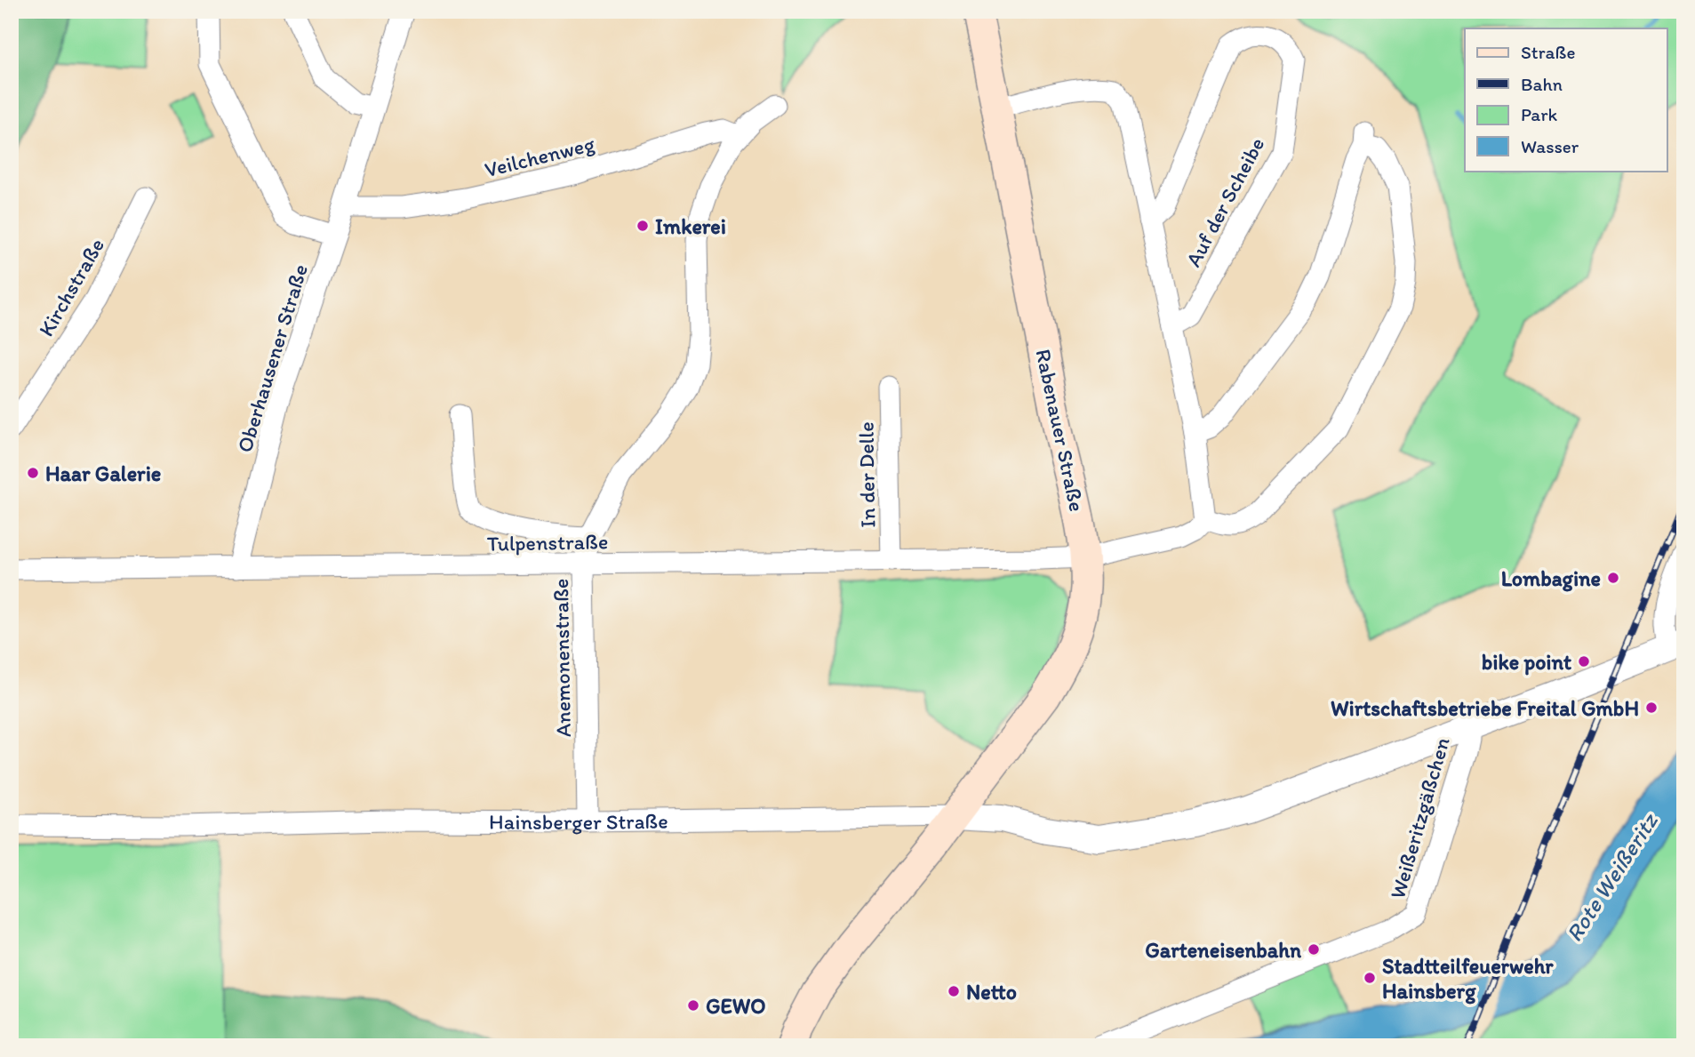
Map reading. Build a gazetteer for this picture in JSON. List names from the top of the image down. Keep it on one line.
{"streets":{"main road":["Rabenauer Straße"],"street":["Veilchenweg","Auf der Scheibe","Kirchstraße","Oberhausener Straße","In der Delle","Tulpenstraße","Anemonenstraße","Weißeritzgäßchen","Hainsberger Straße"]},"crossings":[["Veilchenweg","Oberhausener Straße"],["Veilchenweg","Anemonenstraße"],["Auf der Scheibe","Rabenauer Straße"],["Oberhausener Straße","Tulpenstraße"],["Rabenauer Straße","Tulpenstraße"],["Rabenauer Straße","Hainsberger Straße"],["In der Delle","Tulpenstraße"],["Tulpenstraße","Anemonenstraße"],["Anemonenstraße","Hainsberger Straße"],["Weißeritzgäßchen","Hainsberger Straße"]],"water":["Rote Weißeritz"],"places":["Imkerei","Haar Galerie","Lombagine","bike point","Wirtschaftsbetriebe Freital GmbH","Garteneisenbahn","Stadtteilfeuerwehr Hainsberg","Netto","GEWO"],"legend":["Straße","Bahn","Park","Wasser"]}
